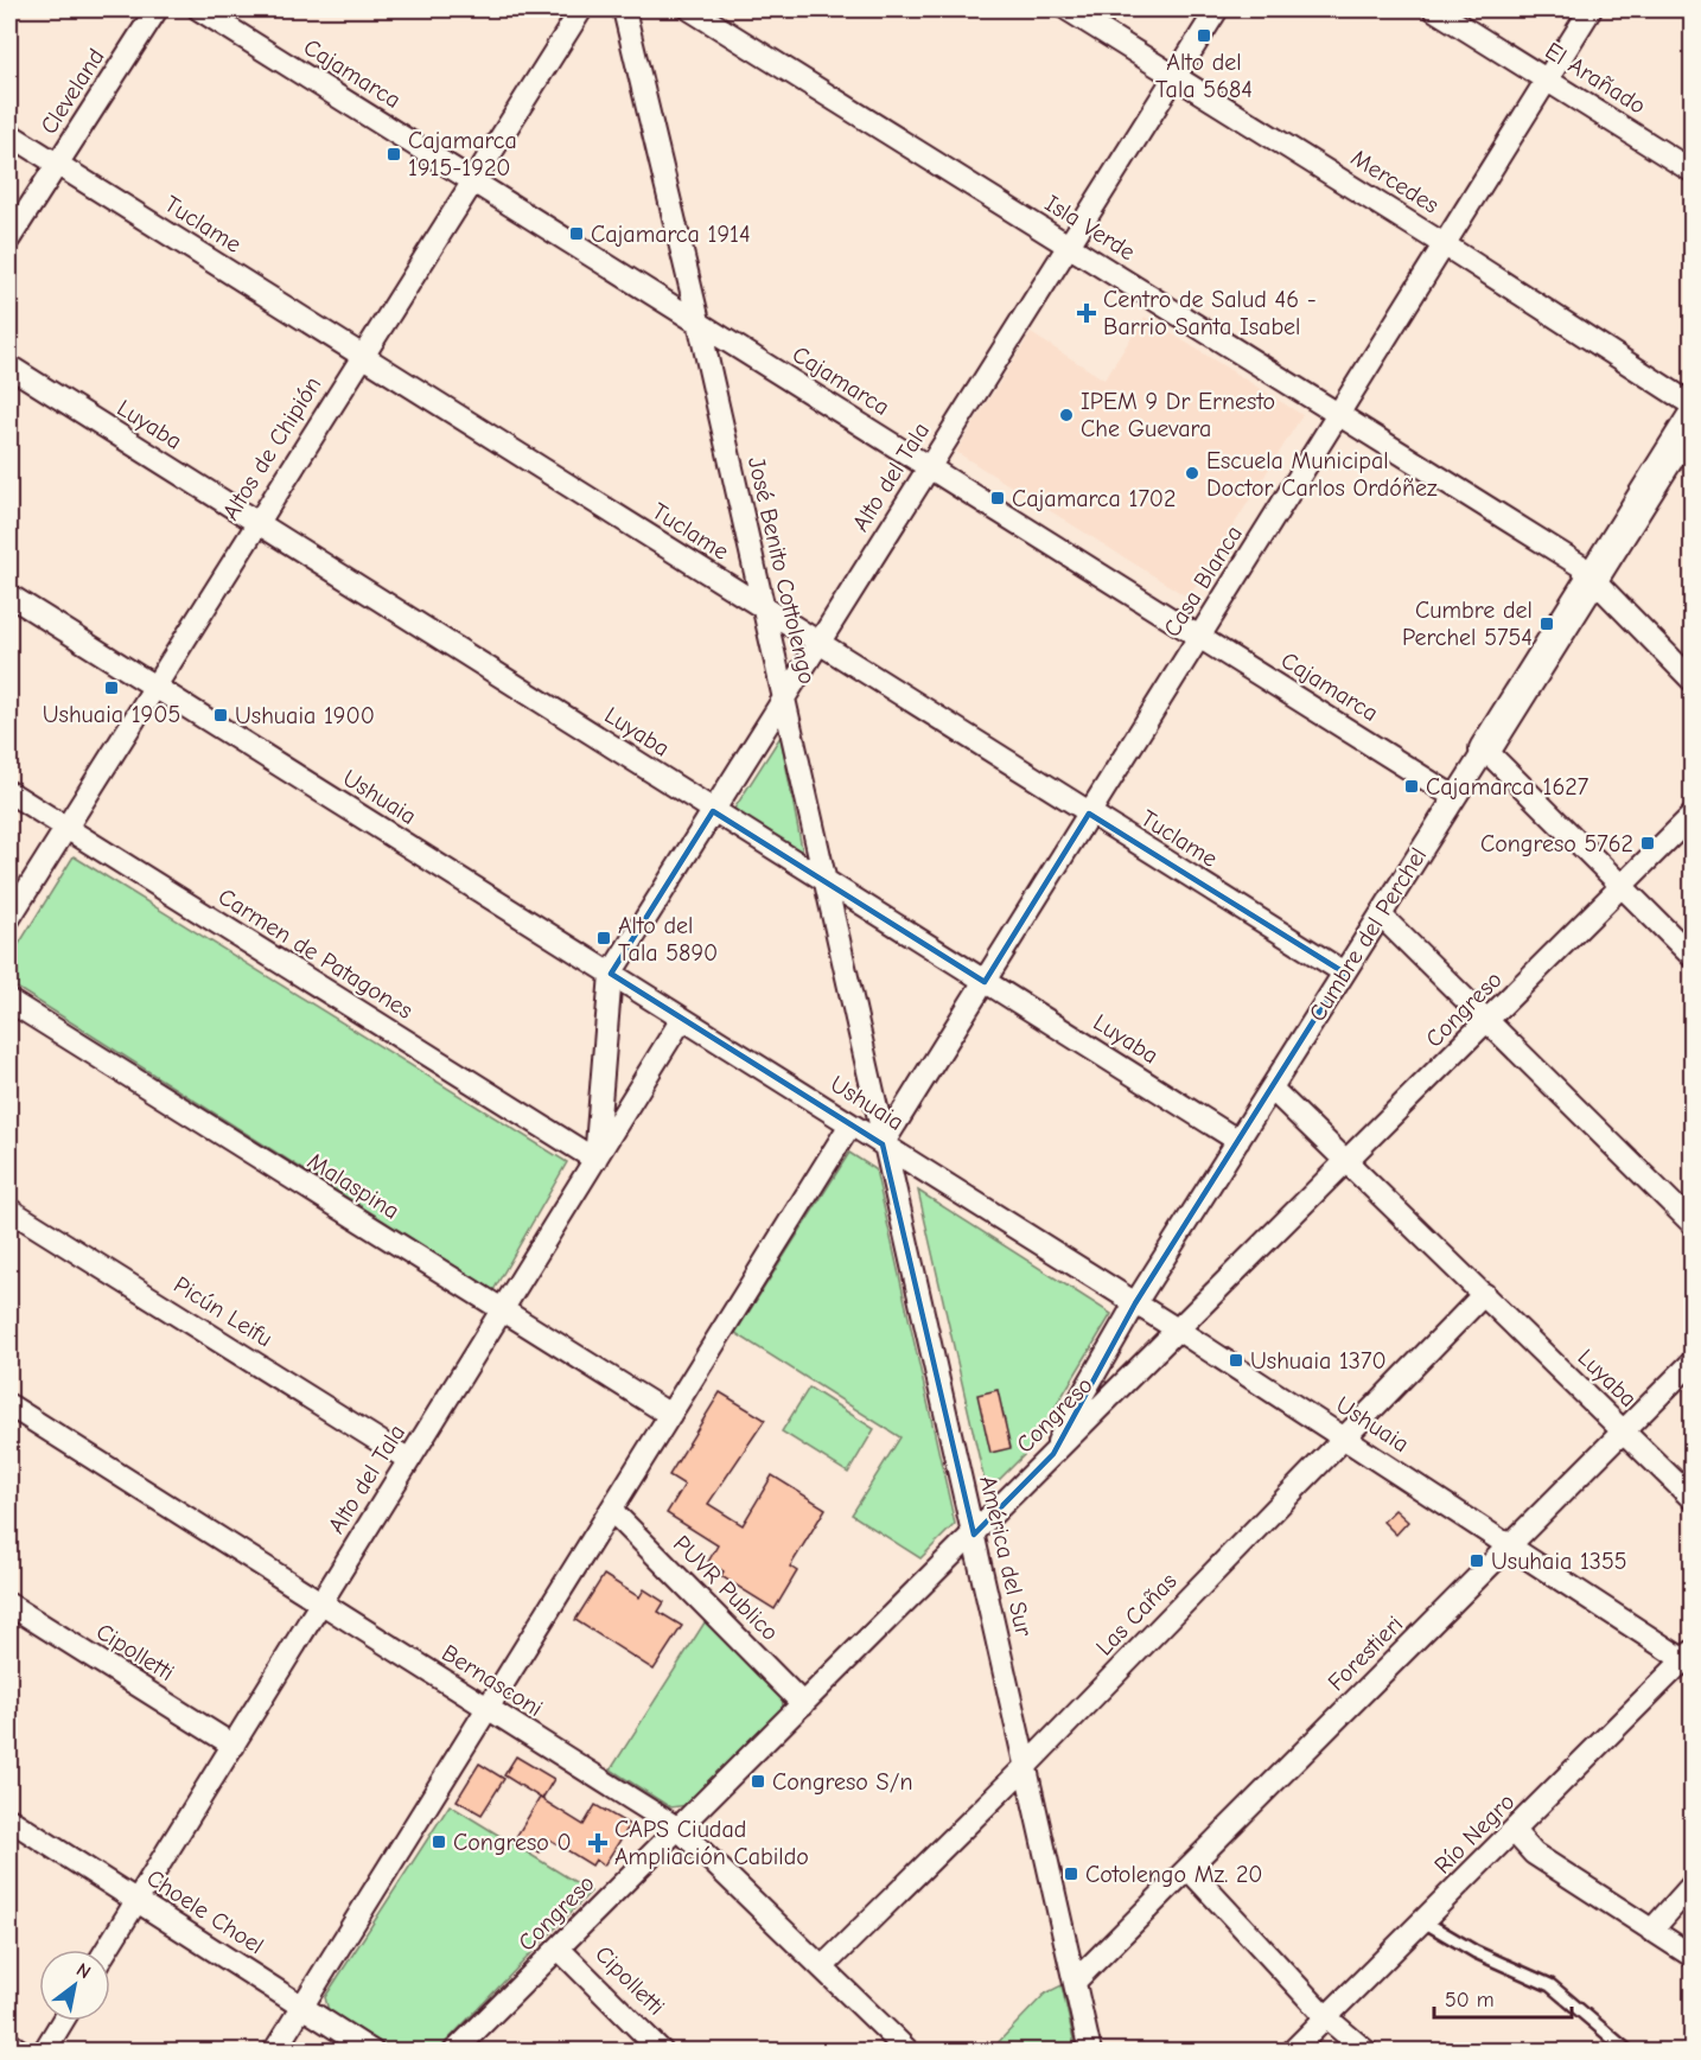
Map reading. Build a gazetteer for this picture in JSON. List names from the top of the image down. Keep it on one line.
{"streets":{"main road":["Cumbre del Perchel"],"street":["Cajamarca","El Arañado","Cleveland","Mercedes","Tuclame","Isla Verde","Luyaba","Altos de Chipión","Alto del Tala","José Benito Cottolengo","Casa Blanca","Ushuaia","Carmen de Patagones","Congreso","Malaspina","Picún Leifu","América del Sur","PUVR Publico","Las Cañas","Cipolletti","Forestieri","Bernasconi","Río Negro","Choele Choel"]},"crossings":[["Cajamarca","Altos de Chipión"],["Cajamarca","Alto del Tala"],["Cajamarca","José Benito Cottolengo"],["Cajamarca","Casa Blanca"],["Cajamarca","Cumbre del Perchel"],["El Arañado","Casa Blanca"],["Cleveland","Tuclame"],["Mercedes","Alto del Tala"],["Mercedes","Casa Blanca"],["Tuclame","Altos de Chipión"],["Tuclame","Alto del Tala"],["Tuclame","José Benito Cottolengo"],["Tuclame","Casa Blanca"],["Tuclame","Cumbre del Perchel"],["Isla Verde","Alto del Tala"],["Isla Verde","Casa Blanca"],["Isla Verde","Cumbre del Perchel"],["Luyaba","Altos de Chipión"],["Luyaba","Alto del Tala"],["Luyaba","José Benito Cottolengo"],["Luyaba","Casa Blanca"],["Luyaba","Cumbre del Perchel"],["Luyaba","Congreso"],["Luyaba","Las Cañas"],["Luyaba","Forestieri"],["Altos de Chipión","Ushuaia"],["Altos de Chipión","Carmen de Patagones"],["Alto del Tala","José Benito Cottolengo"],["Alto del Tala","Ushuaia"],["Alto del Tala","Carmen de Patagones"],["Alto del Tala","Malaspina"],["Alto del Tala","Picún Leifu"],["Alto del Tala","Cipolletti"],["Alto del Tala","Bernasconi"],["Alto del Tala","Choele Choel"],["José Benito Cottolengo","Casa Blanca"],["José Benito Cottolengo","Ushuaia"],["José Benito Cottolengo","América del Sur"],["Casa Blanca","Ushuaia"],["Casa Blanca","América del Sur"],["Ushuaia","Cumbre del Perchel"],["Ushuaia","Congreso"],["Ushuaia","América del Sur"],["Ushuaia","Las Cañas"],["Ushuaia","Forestieri"],["Ushuaia","Río Negro"],["Cumbre del Perchel","Congreso"],["Congreso","América del Sur"],["Congreso","PUVR Publico"],["Congreso","Cipolletti"],["Congreso","Bernasconi"],["América del Sur","Las Cañas"],["América del Sur","Forestieri"],["Las Cañas","Bernasconi"]],"places":{"transit":["Alto del Tala 5684","Cajamarca 1915-1920","Cajamarca 1914","Cajamarca 1702","Cumbre del Perchel 5754","Ushuaia 1905","Ushuaia 1900","Cajamarca 1627","Congreso 5762","Alto del Tala 5890","Ushuaia 1370","Usuhaia 1355","Congreso S/n","Congreso 0","Cotolengo Mz. 20"],"health":["Centro de Salud 46 - Barrio Santa Isabel","CAPS Ciudad Ampliación Cabildo"],"other":["IPEM 9 Dr Ernesto Che Guevara","Escuela Municipal Doctor Carlos Ordóñez"]},"scale_bar":"50 m","north":"top right"}
